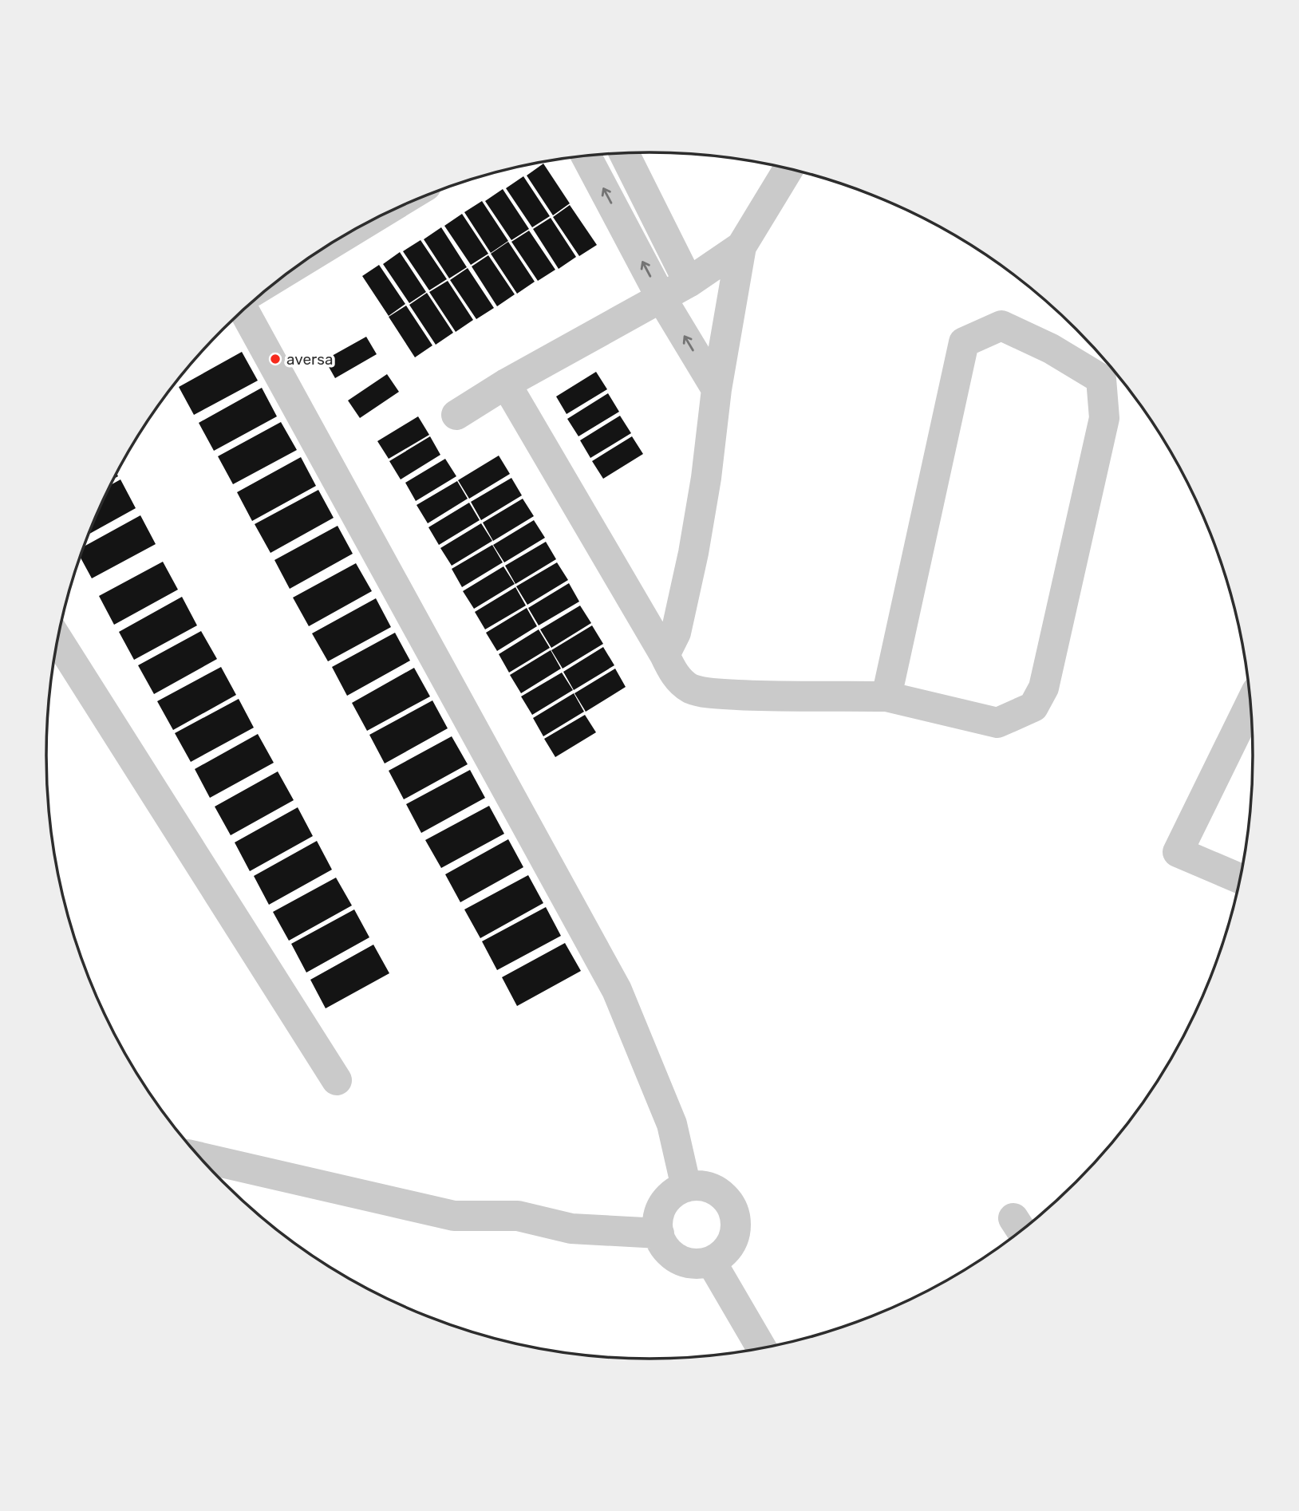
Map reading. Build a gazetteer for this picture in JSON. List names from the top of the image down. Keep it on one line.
{"places":["aversa"]}
